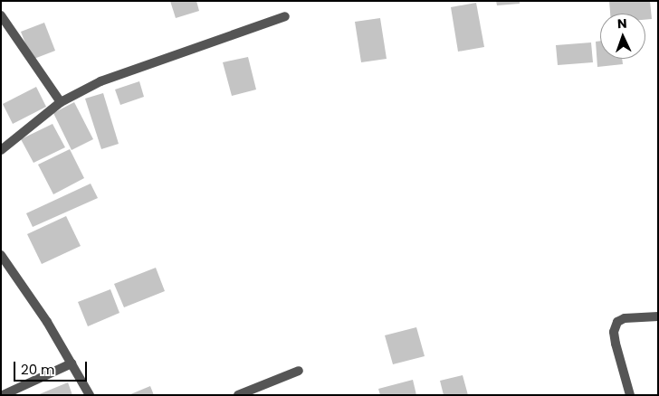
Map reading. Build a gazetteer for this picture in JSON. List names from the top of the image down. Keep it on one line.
{"scale_bar":"20 m","north":"top"}
